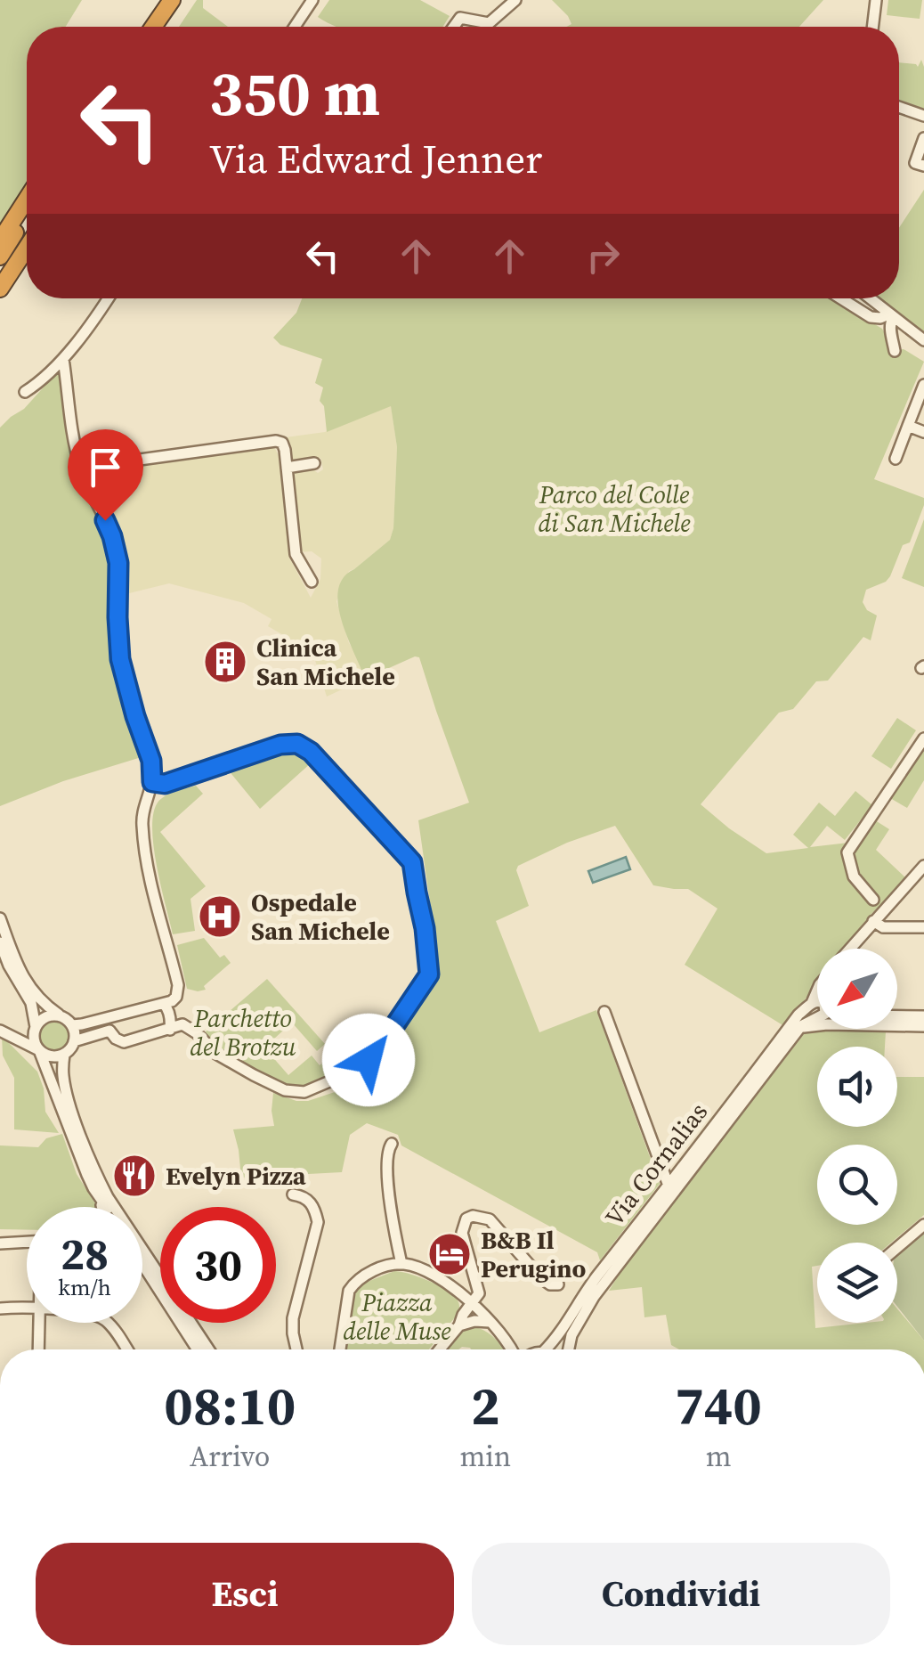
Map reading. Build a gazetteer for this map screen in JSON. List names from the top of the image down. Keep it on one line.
{"streets":{"street":["Via Cornalias"]},"parks":["Parco del Colle di San Michele","Parchetto del Brotzu","Piazza delle Muse"],"places":{"building":["Clinica San Michele"],"hospital":["Ospedale San Michele"],"restaurant":["Evelyn Pizza"],"hotel":["B&B Il Perugino"]},"north":"bottom left","page":{"turn":["350 m","Via Edward Jenner"],"speed":"28 km/h","limit":"30","eta":["08:10","Arrivo","2","min","740","m"],"buttons":["Esci","Condividi"]}}
